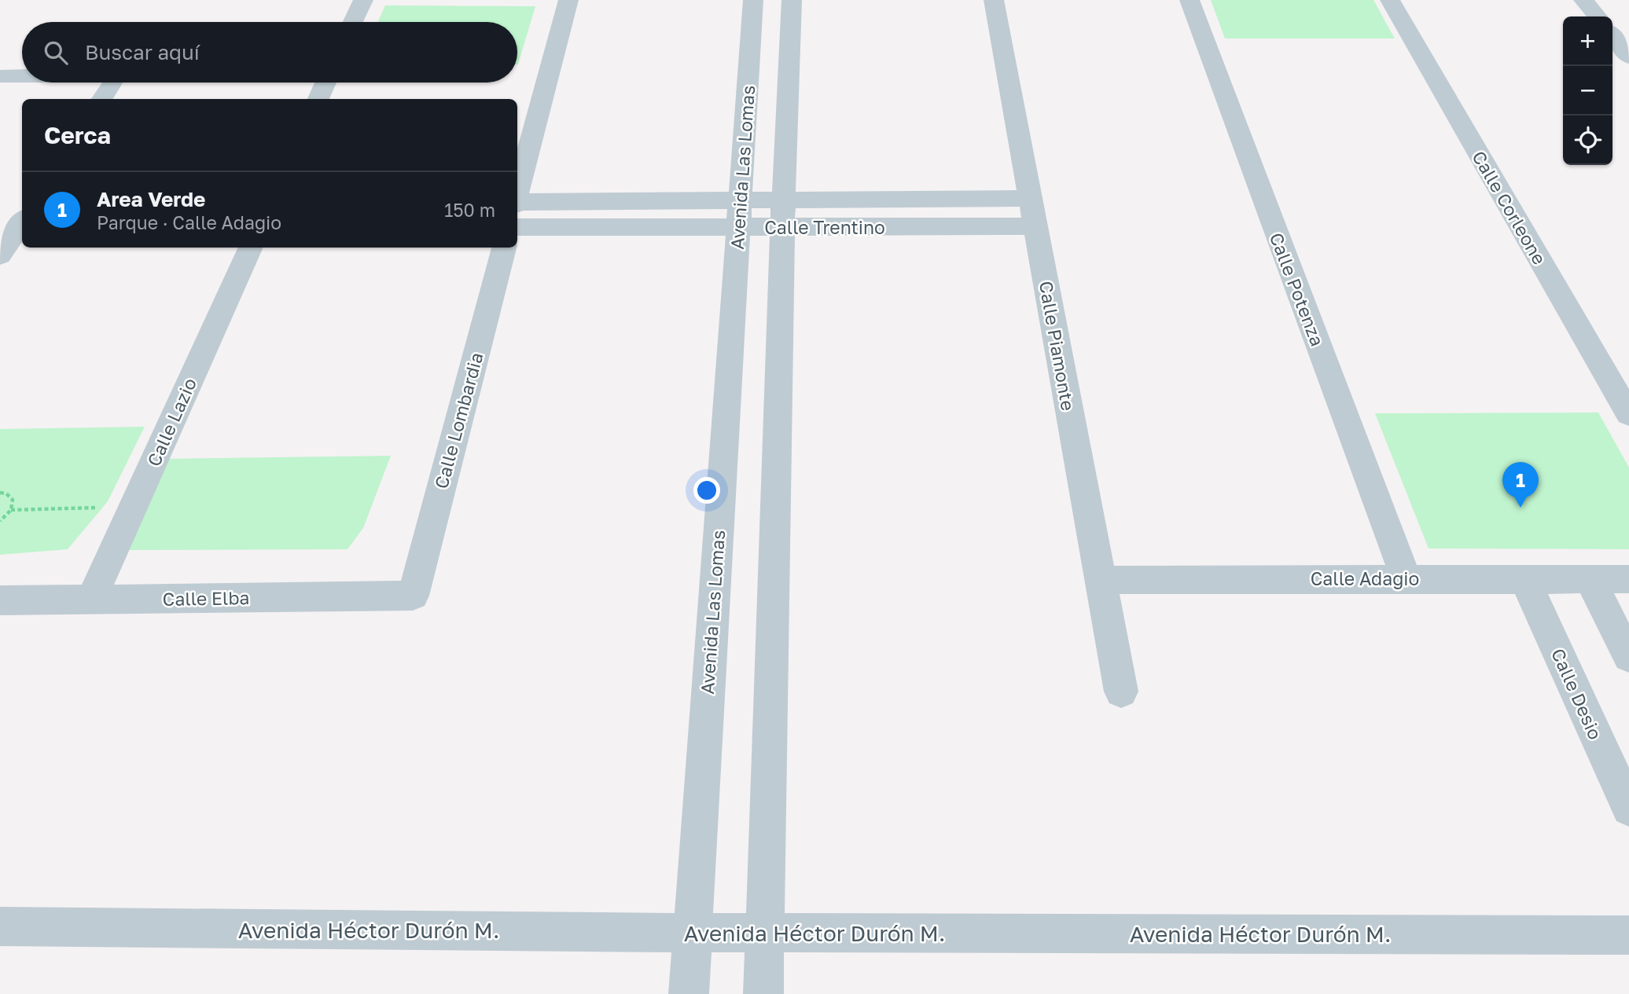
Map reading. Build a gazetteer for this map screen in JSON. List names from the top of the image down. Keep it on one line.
{"streets":{"street":["Avenida Las Lomas","Calle Corleone","Calle Trentino","Calle Potenza","Calle Piamonte","Calle Lombardia","Calle Lazio","Calle Adagio","Calle Elba","Calle Desio","Avenida Héctor Durón M."]},"crossings":[["Avenida Las Lomas","Calle Trentino"],["Avenida Las Lomas","Avenida Héctor Durón M."],["Calle Trentino","Calle Piamonte"],["Calle Potenza","Calle Adagio"],["Calle Piamonte","Calle Adagio"],["Calle Lombardia","Calle Elba"],["Calle Lazio","Calle Elba"],["Calle Adagio","Calle Desio"]],"page":{"map_buttons":["+","−"],"search":"Buscar aquí","heading":"Cerca","list":[{"mark":"1","name":"Area Verde","note":"Parque · Calle Adagio","value":"150 m"}],"pins":"1"}}
